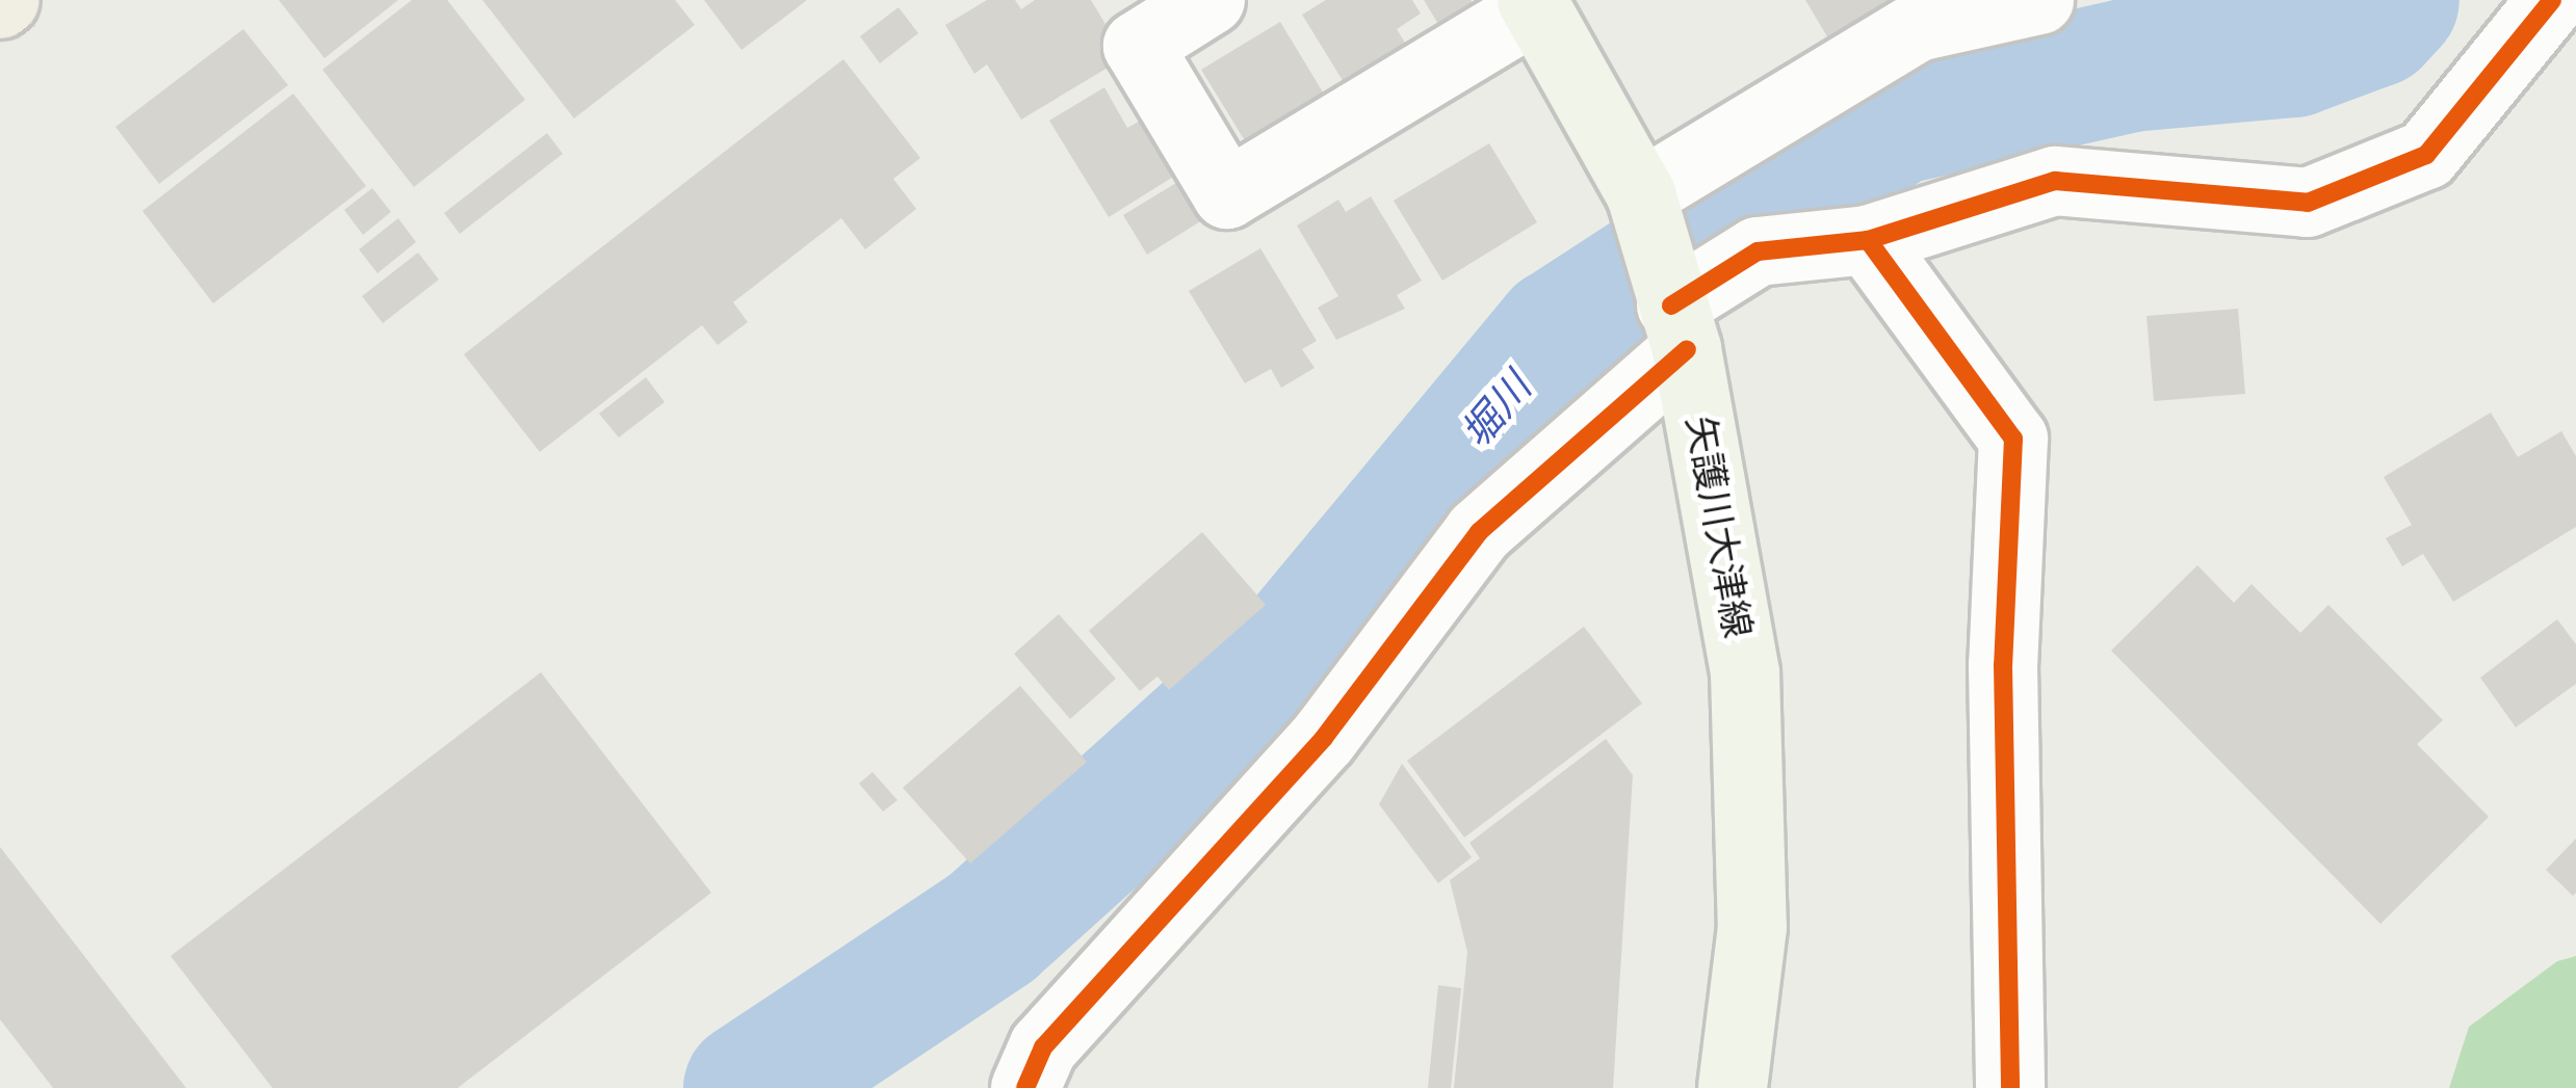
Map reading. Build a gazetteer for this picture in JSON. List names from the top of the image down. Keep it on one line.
{"streets":{"main road":["矢護川大津線"]},"water":["堀川"]}
